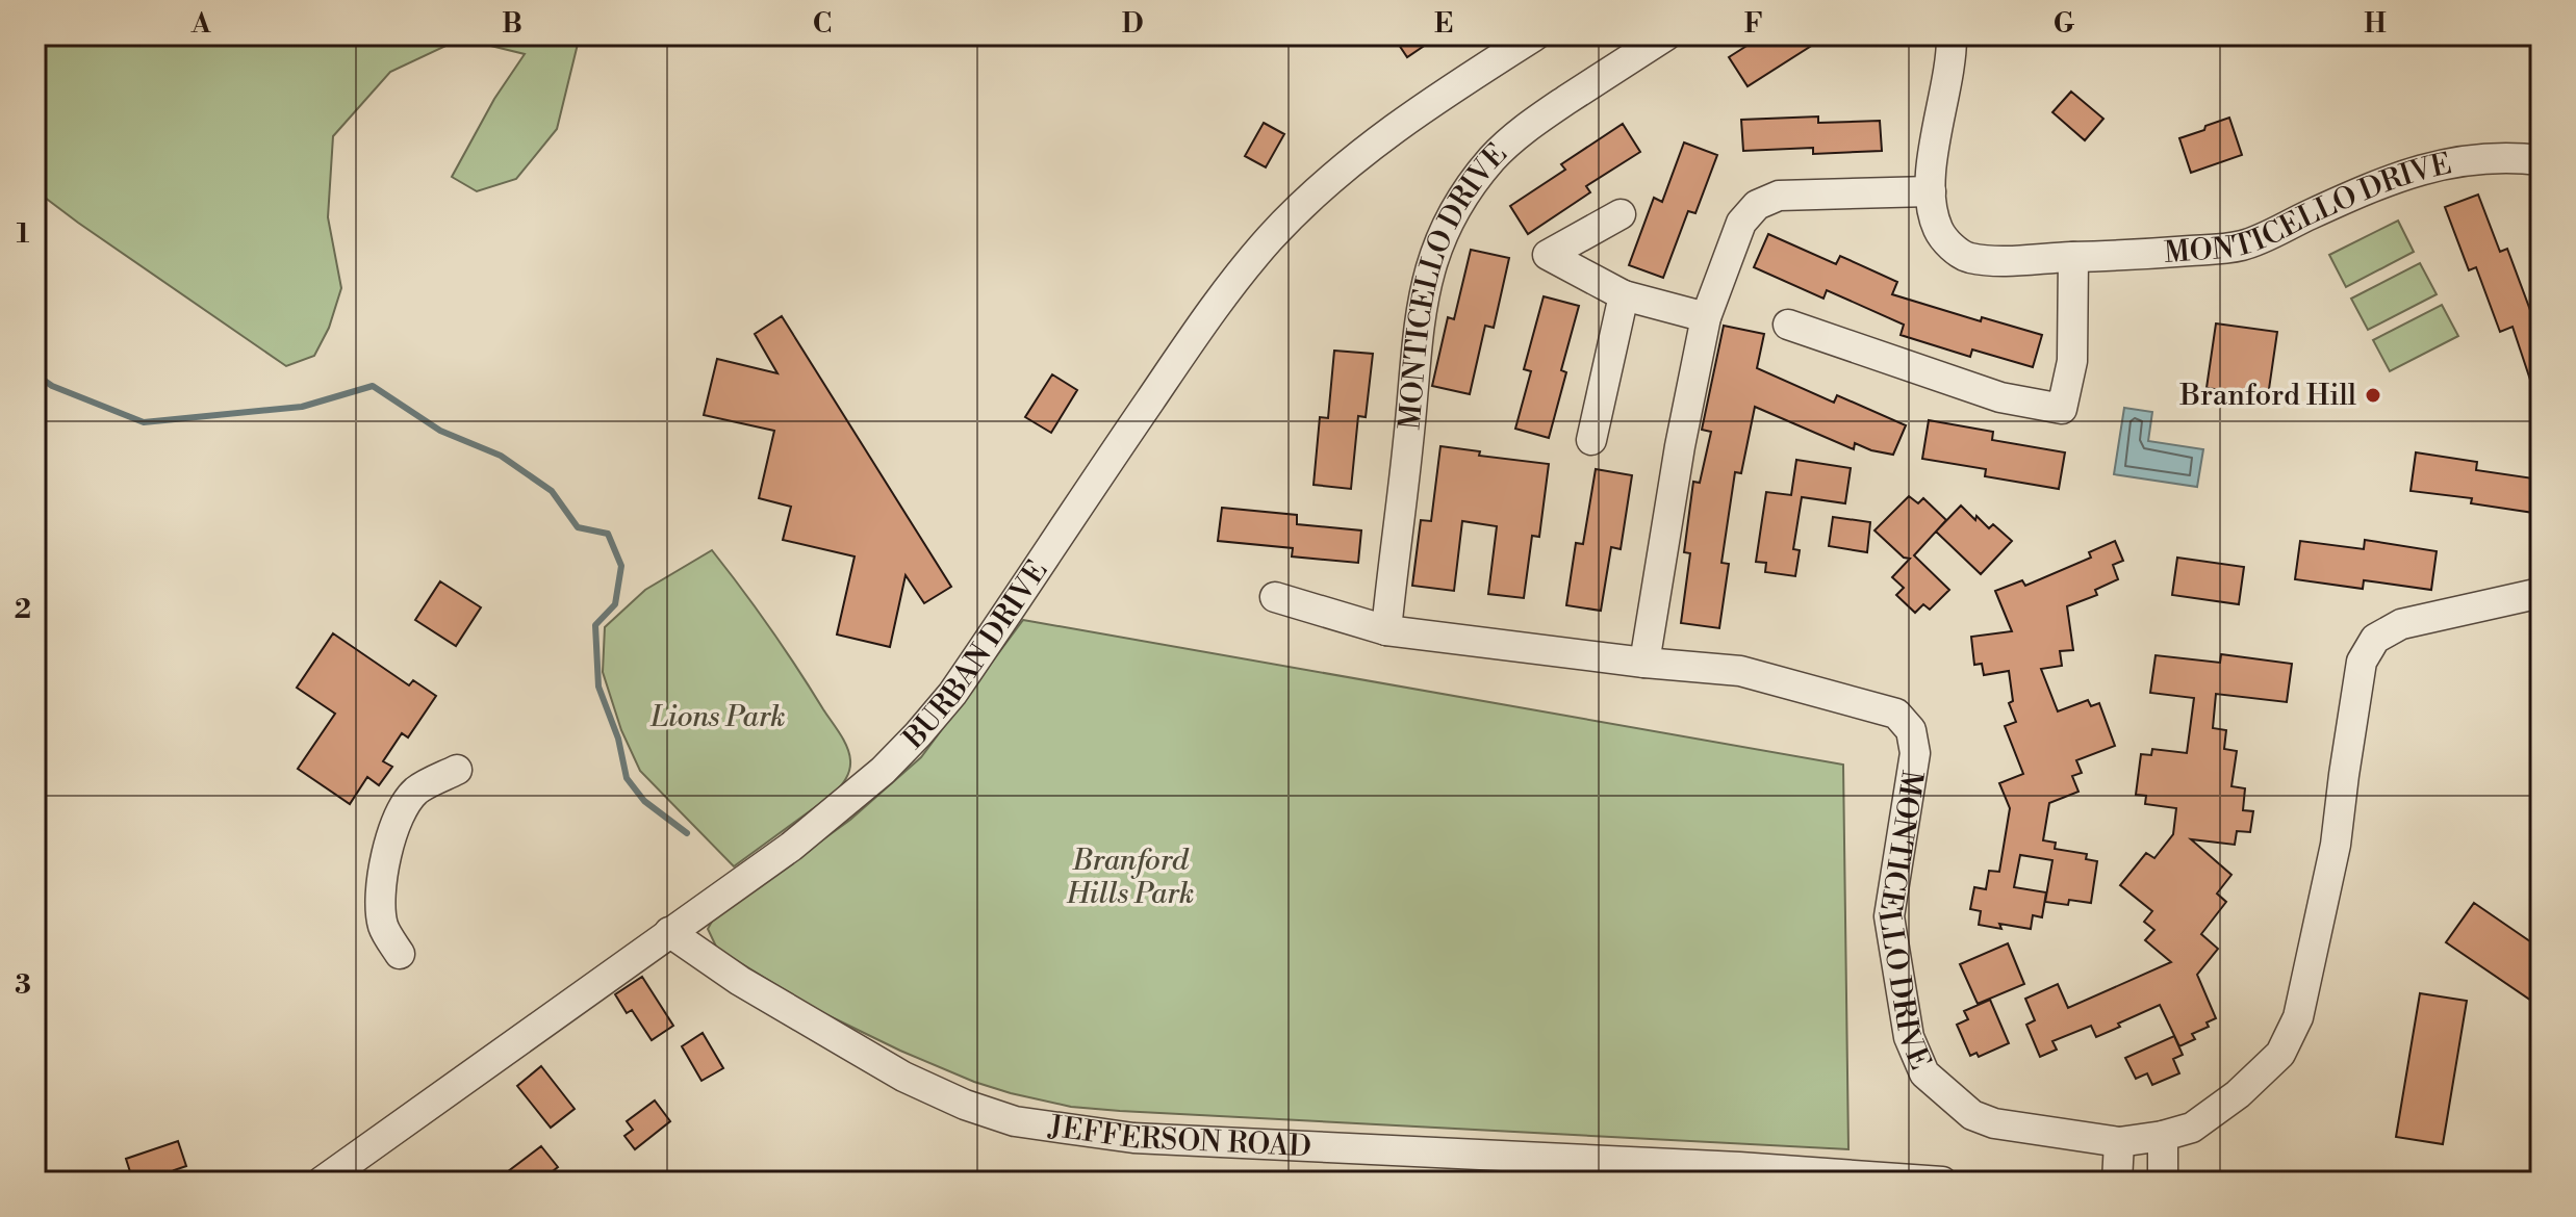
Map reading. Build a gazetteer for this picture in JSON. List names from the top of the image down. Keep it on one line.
{"streets":{"street":["MONTICELLO DRIVE","BURBAN DRIVE","JEFFERSON ROAD"]},"crossings":[["BURBAN DRIVE","JEFFERSON ROAD"]],"parks":["Lions Park","Branford Hills Park"],"places":["Branford Hill"],"grid":{"columns":["A","B","C","D","E","F","G","H"],"rows":["1","2","3"]}}
